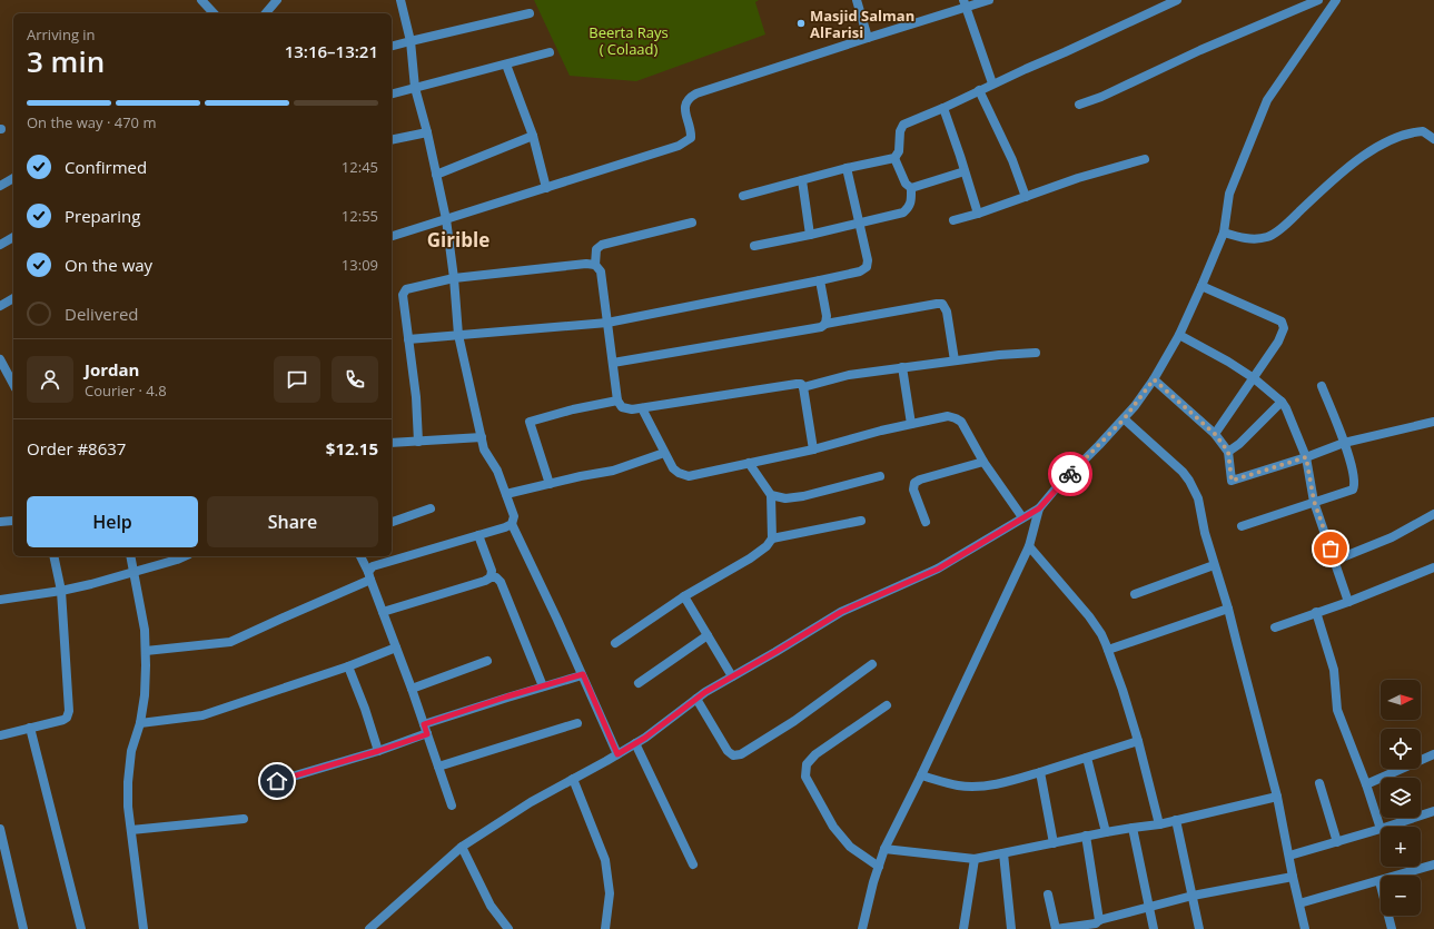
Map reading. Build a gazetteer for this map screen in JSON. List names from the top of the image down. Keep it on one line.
{"districts":["Girible"],"parks":["Beerta Rays ( Colaad)"],"places":["Masjid Salman AlFarisi"],"north":"right","page":{"heading":["3 min","Arriving in","13:16–13:21"],"panel":["Jordan","Courier · 4.8","Order #8637","$12.15"],"bar":"On the way · 470 m","list":[["Confirmed","12:45"],["Preparing","12:55"],["On the way","13:09"],"Delivered"],"buttons":["Help","Share"],"map_buttons":["+","−"]}}
